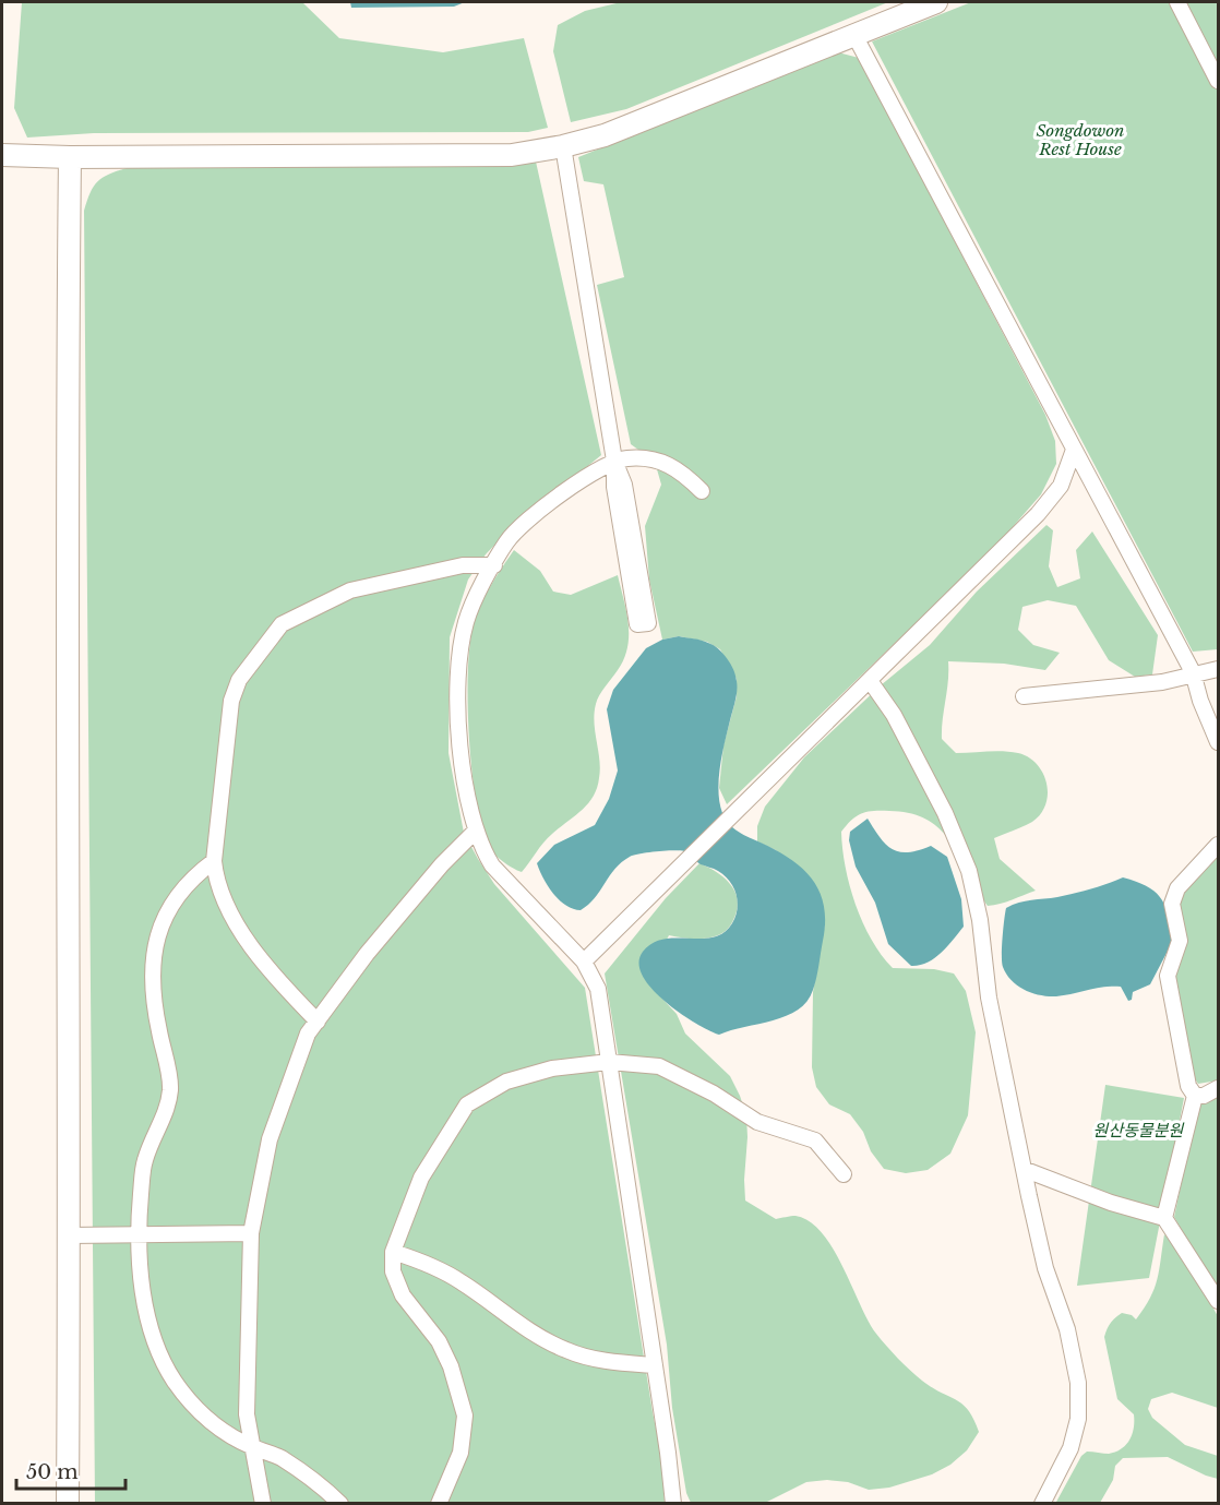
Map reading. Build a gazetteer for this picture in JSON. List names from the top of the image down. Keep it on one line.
{"parks":["Songdowon Rest House","원산동물분원"],"scale_bar":"50 m"}
